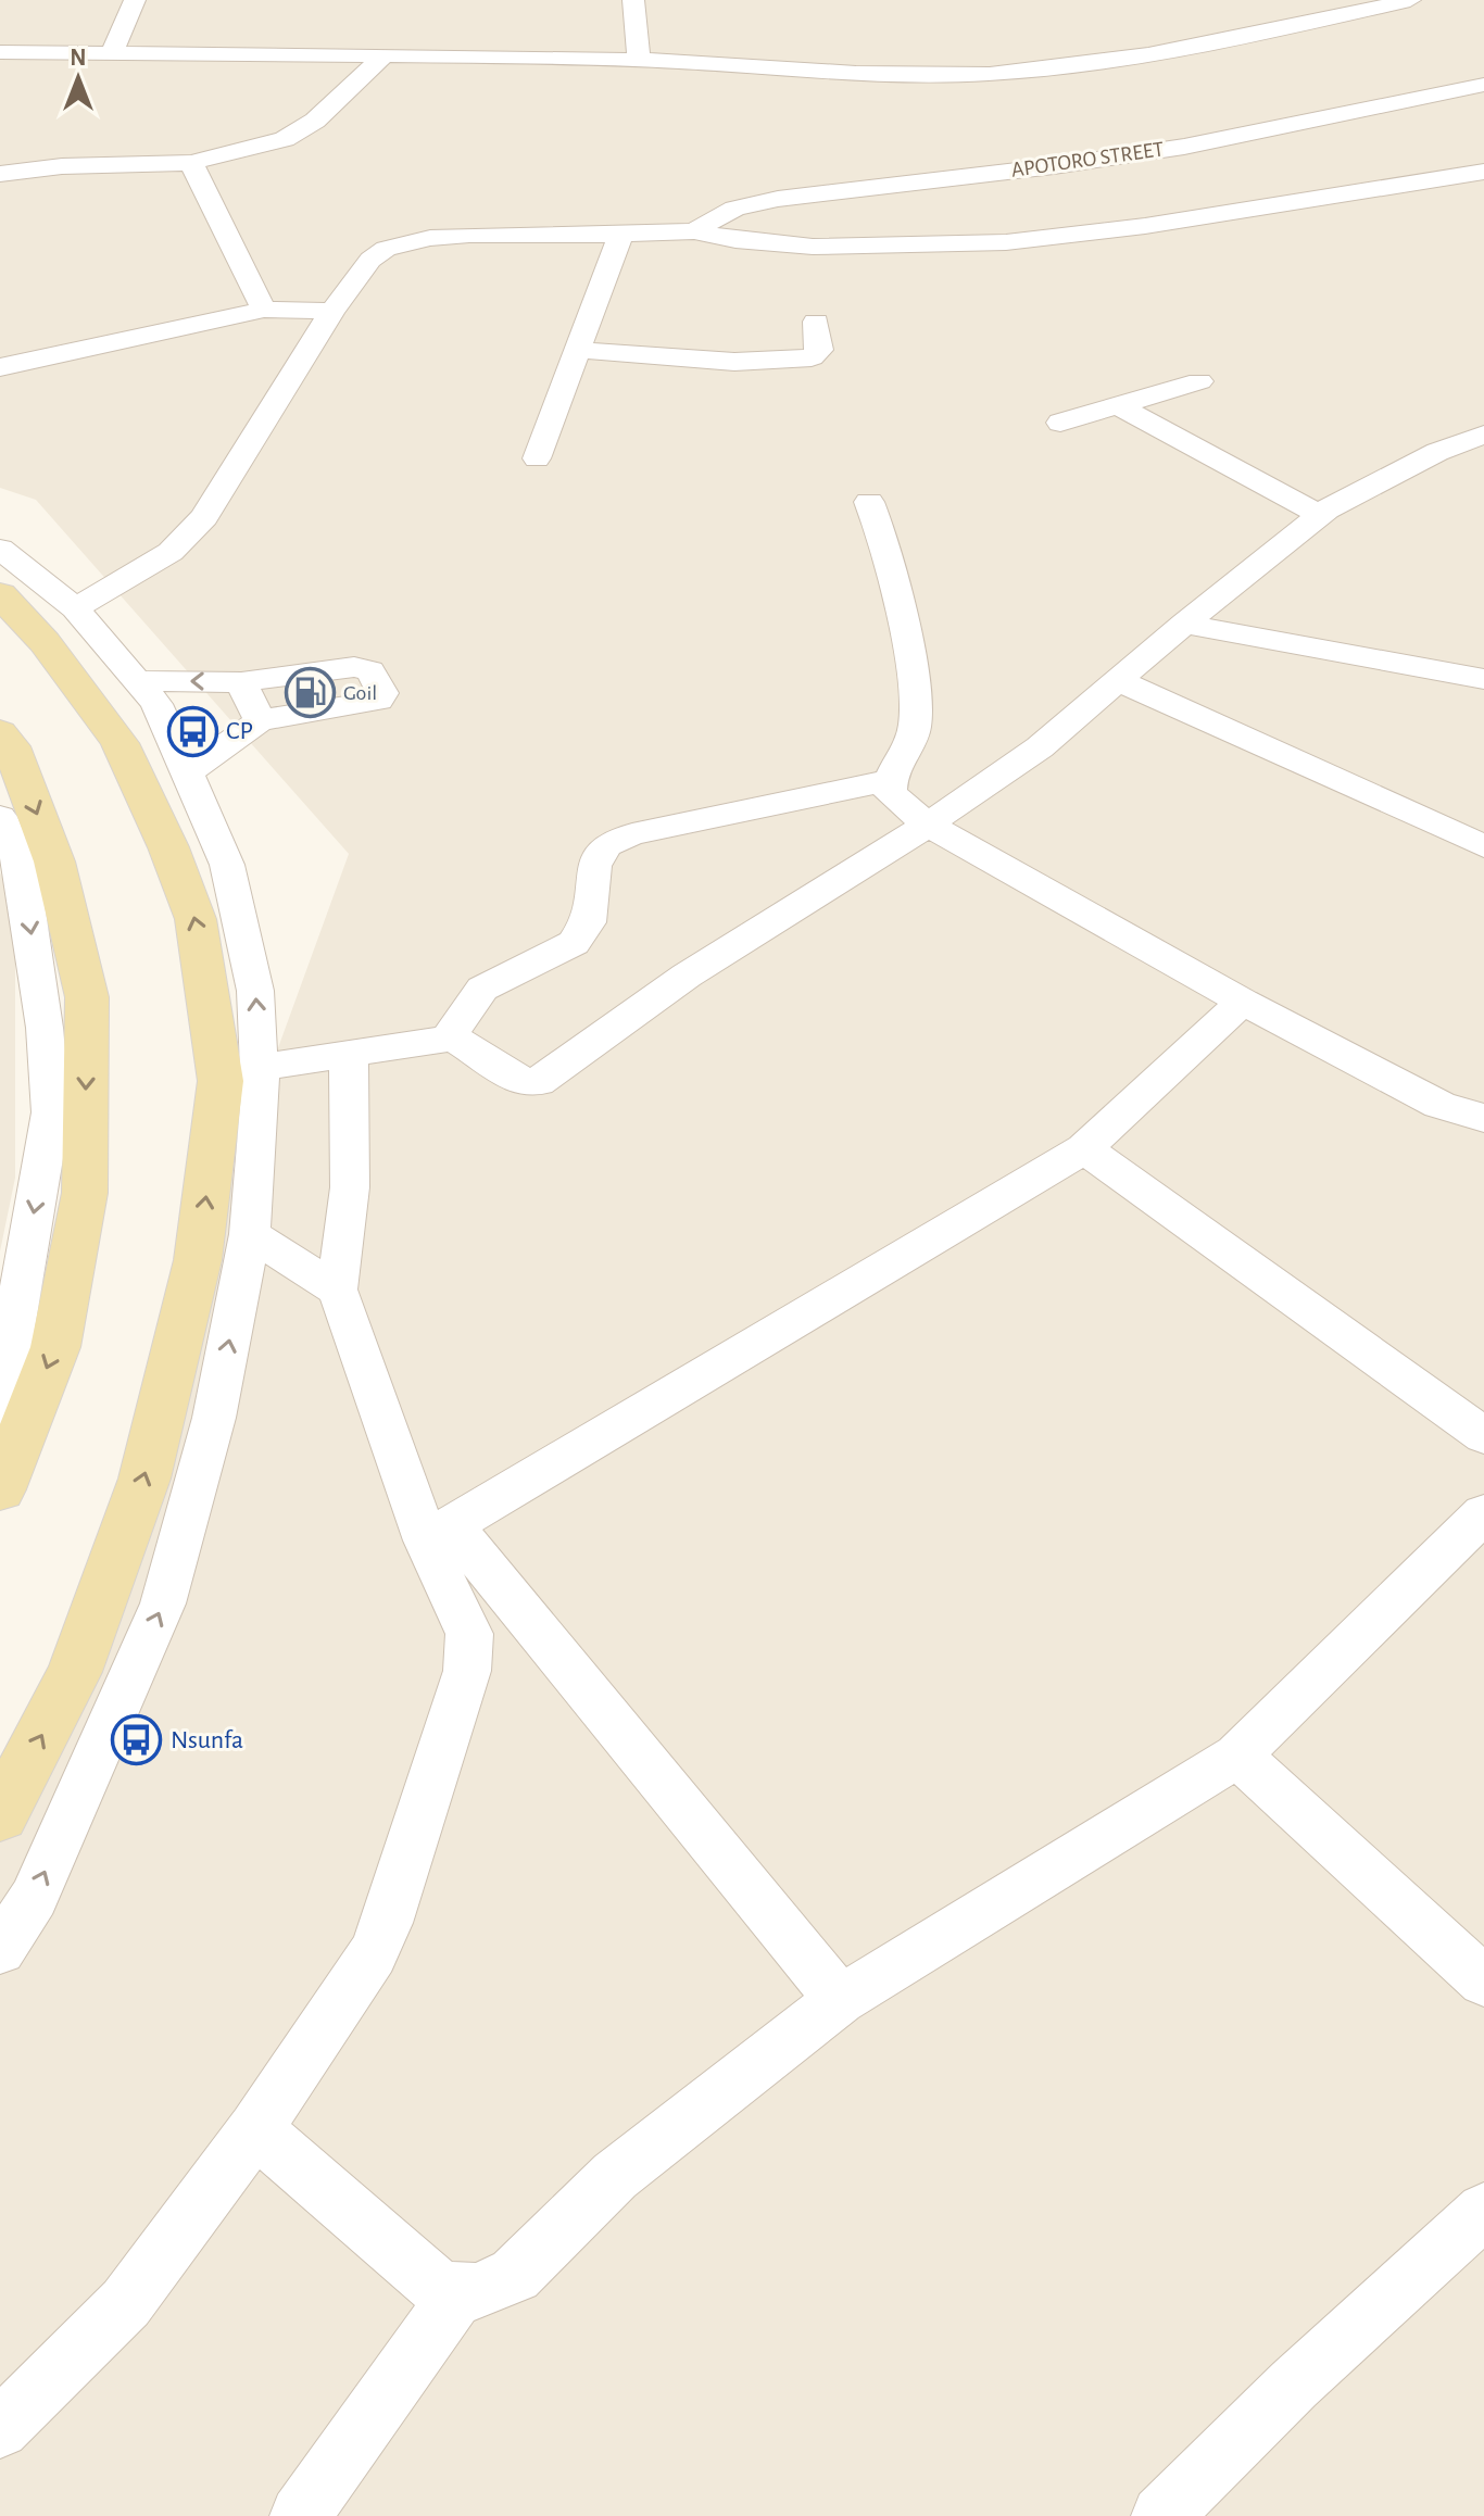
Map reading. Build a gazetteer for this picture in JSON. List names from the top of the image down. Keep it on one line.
{"streets":{"street":["APOTORO STREET"]},"places":{"fuel station":["Goil"],"bus stop":["CP","Nsunfa"]},"north":"top"}
